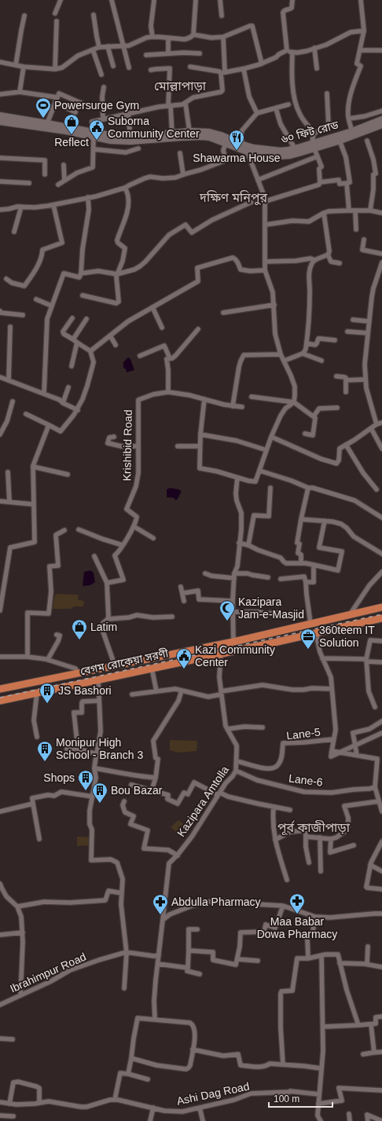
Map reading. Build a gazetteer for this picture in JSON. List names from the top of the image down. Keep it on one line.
{"streets":{"main road":["বেগম রোকেয়া সরণী"],"street":["৬০ ফিট রোড","Krishibid Road","Lane-5","Lane-6","Kazipara Amtolla","Ibrahimpur Road","Ashi Dag Road"]},"crossings":[["বেগম রোকেয়া সরণী","Kazipara Amtolla"],["Lane-5","Kazipara Amtolla"],["Lane-6","Kazipara Amtolla"],["Kazipara Amtolla","Ibrahimpur Road"]],"districts":["মোল্লাপাড়া","দক্ষিণ মনিপুর","পূর্ব কাজীপাড়া"],"places":{"sports":["Powersurge Gym"],"shop":["Reflect","Latim"],"public building":["Suborna Community Center","Kazi Community Center"],"restaurant":["Shawarma House"],"mosque":["Kazipara Jam-e-Masjid"],"office":["360teem IT Solution"],"building":["JS Bashori","Monipur High School - Branch 3","Shops","Bou Bazar"],"pharmacy":["Maa Babar Dowa Pharmacy","Abdulla Pharmacy"]},"scale_bar":"100 m"}
